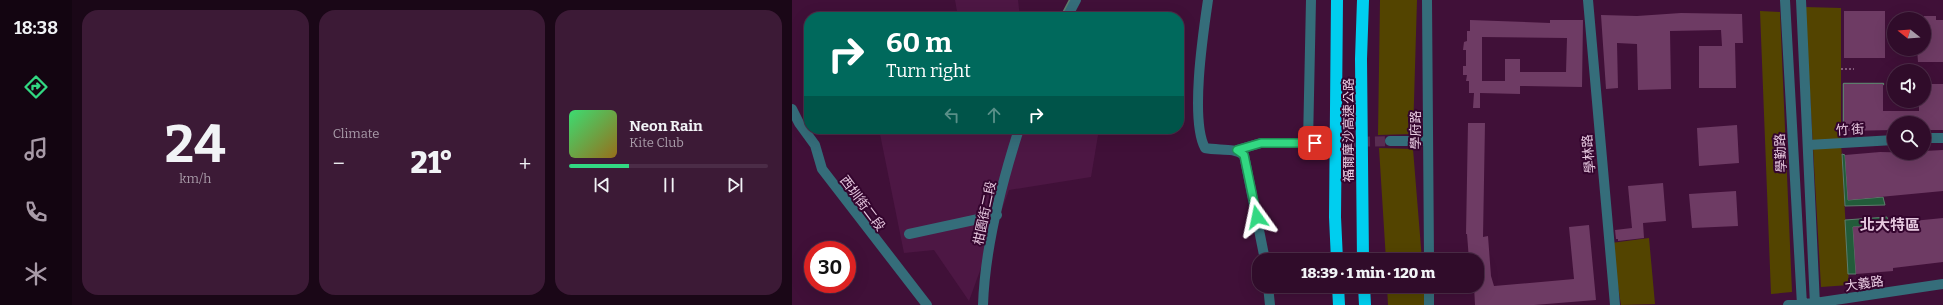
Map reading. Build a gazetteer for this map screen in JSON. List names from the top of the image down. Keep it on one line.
{"streets":{"highway":["福爾摩沙高速公路"],"street":["竹 街","學府路","學勤路","學林路","西圳街二段","柑園街二段","大義路"]},"crossings":[["學勤路","大義路"]],"districts":["北大特區"],"north":"left","page":{"tabs":"18:38","tile":[["24","km/h"],"Climate"],"turn":["60 m","Turn right"],"song":["Neon Rain","Kite Club"],"heat":["−","21°","+"],"limit":"30","trip":"18:39 · 1 min · 120 m"}}
